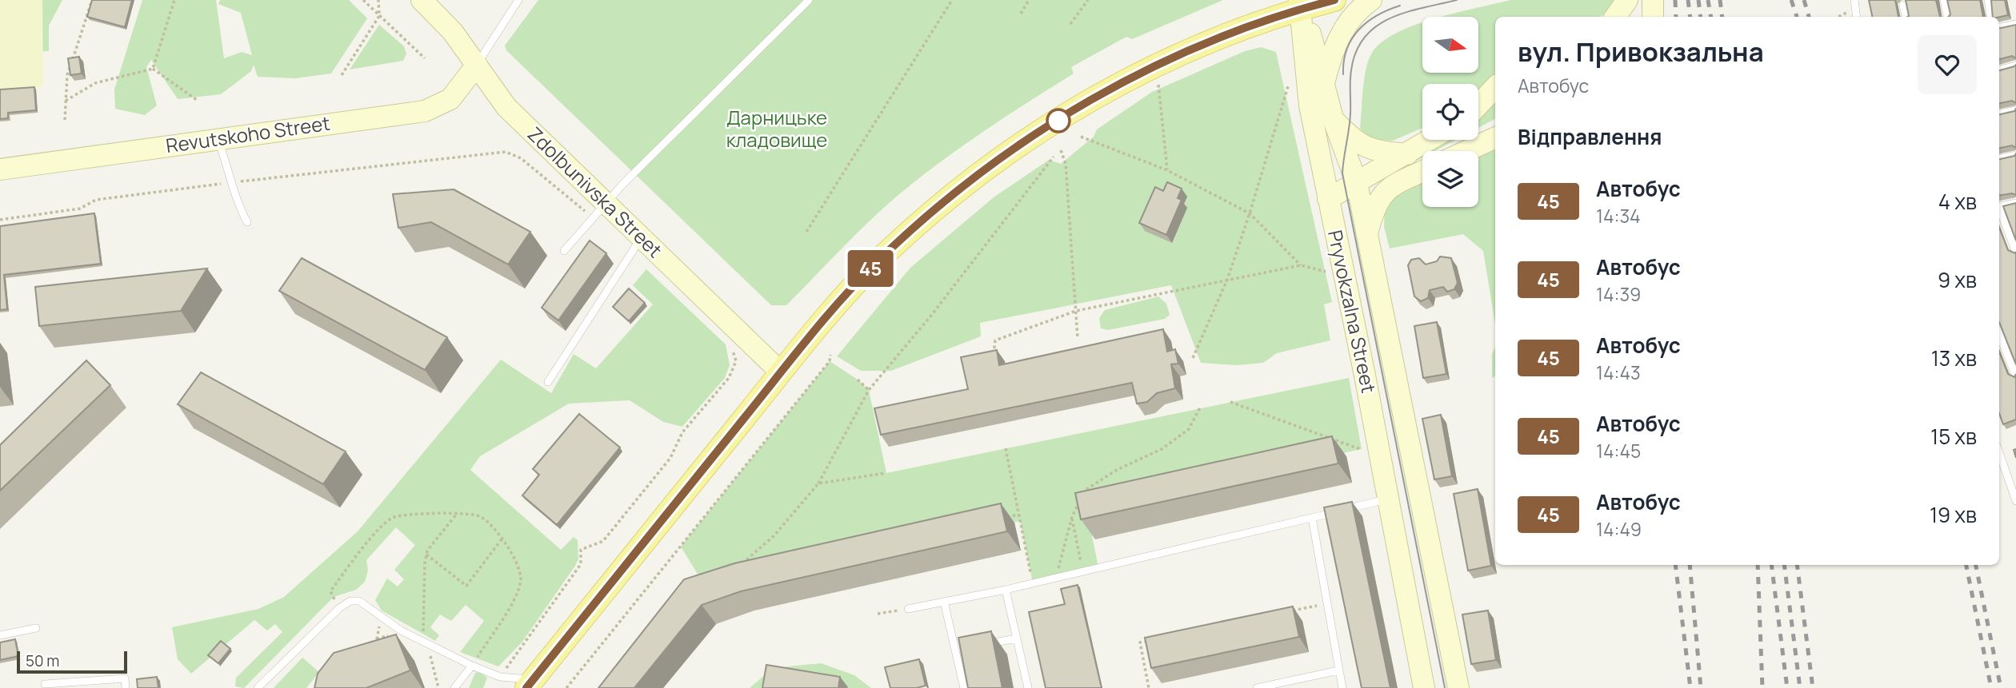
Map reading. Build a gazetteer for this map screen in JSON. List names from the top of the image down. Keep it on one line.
{"streets":{"main road":["Revutskoho Street","Zdolbunivska Street","Pryvokzalna Street"]},"crossings":[["Revutskoho Street","Zdolbunivska Street"]],"parks":["Дарницьке кладовище"],"lines":["bus line 45"],"scale_bar":"50 m","north":"right","page":{"on_map":"45","heading":[["вул. Привокзальна","Автобус"],"Відправлення"],"list":[{"mark":"45","name":"Автобус","note":"14:34","value":"4 хв"},{"mark":"45","name":"Автобус","note":"14:39","value":"9 хв"},{"mark":"45","name":"Автобус","note":"14:43","value":"13 хв"},{"mark":"45","name":"Автобус","note":"14:45","value":"15 хв"},{"mark":"45","name":"Автобус","note":"14:49","value":"19 хв"}],"scale":"50 m"}}
